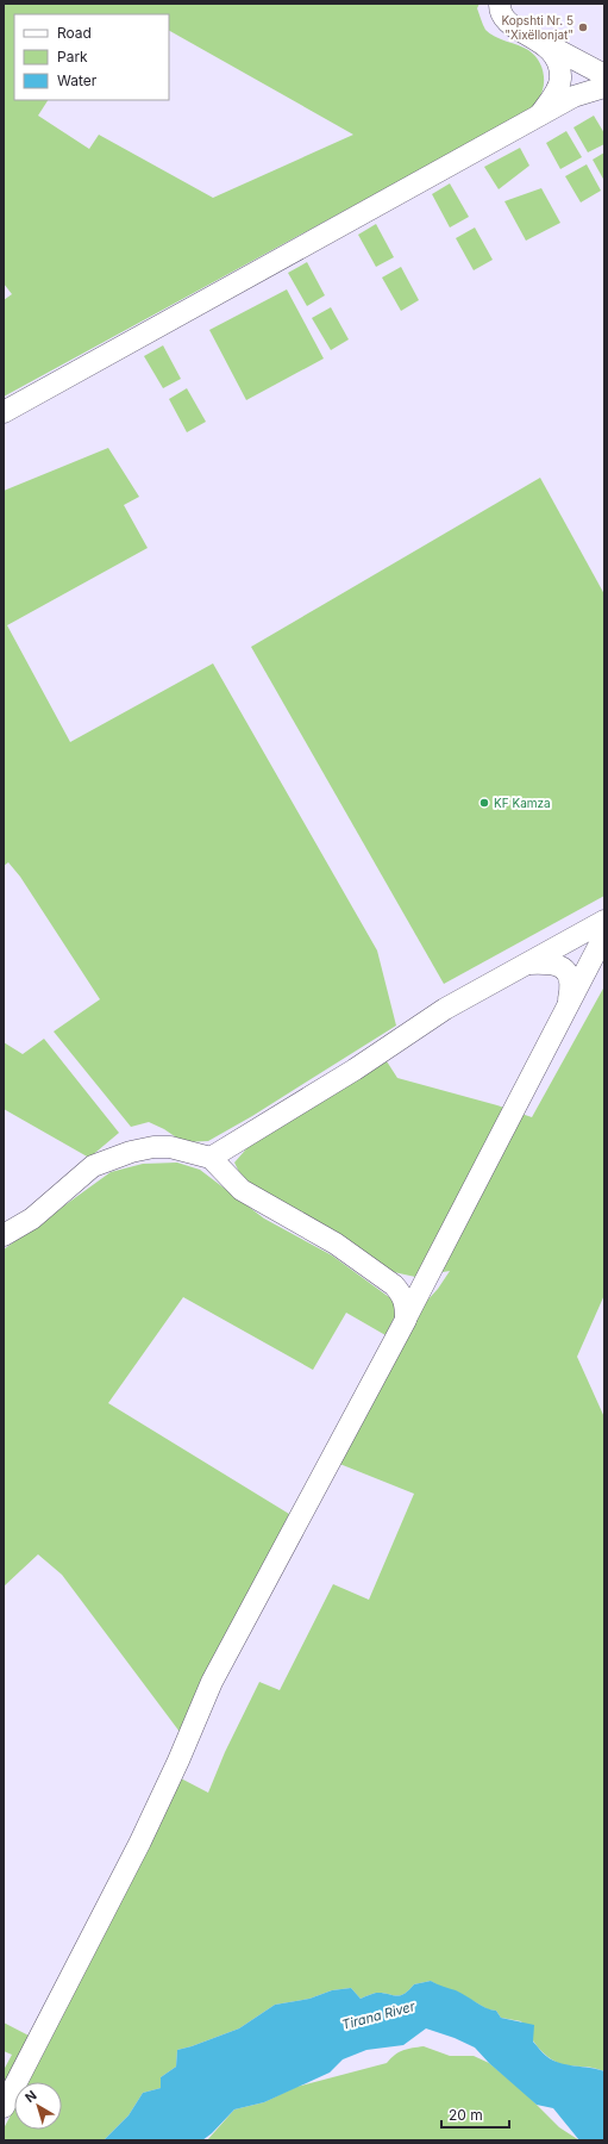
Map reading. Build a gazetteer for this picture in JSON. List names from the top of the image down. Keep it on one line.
{"water":["Tirana River"],"places":["Kopshti Nr. 5 \"Xixëllonjat\"","KF Kamza"],"legend":["Road","Park","Water"],"scale_bar":"20 m","north":"top left"}
